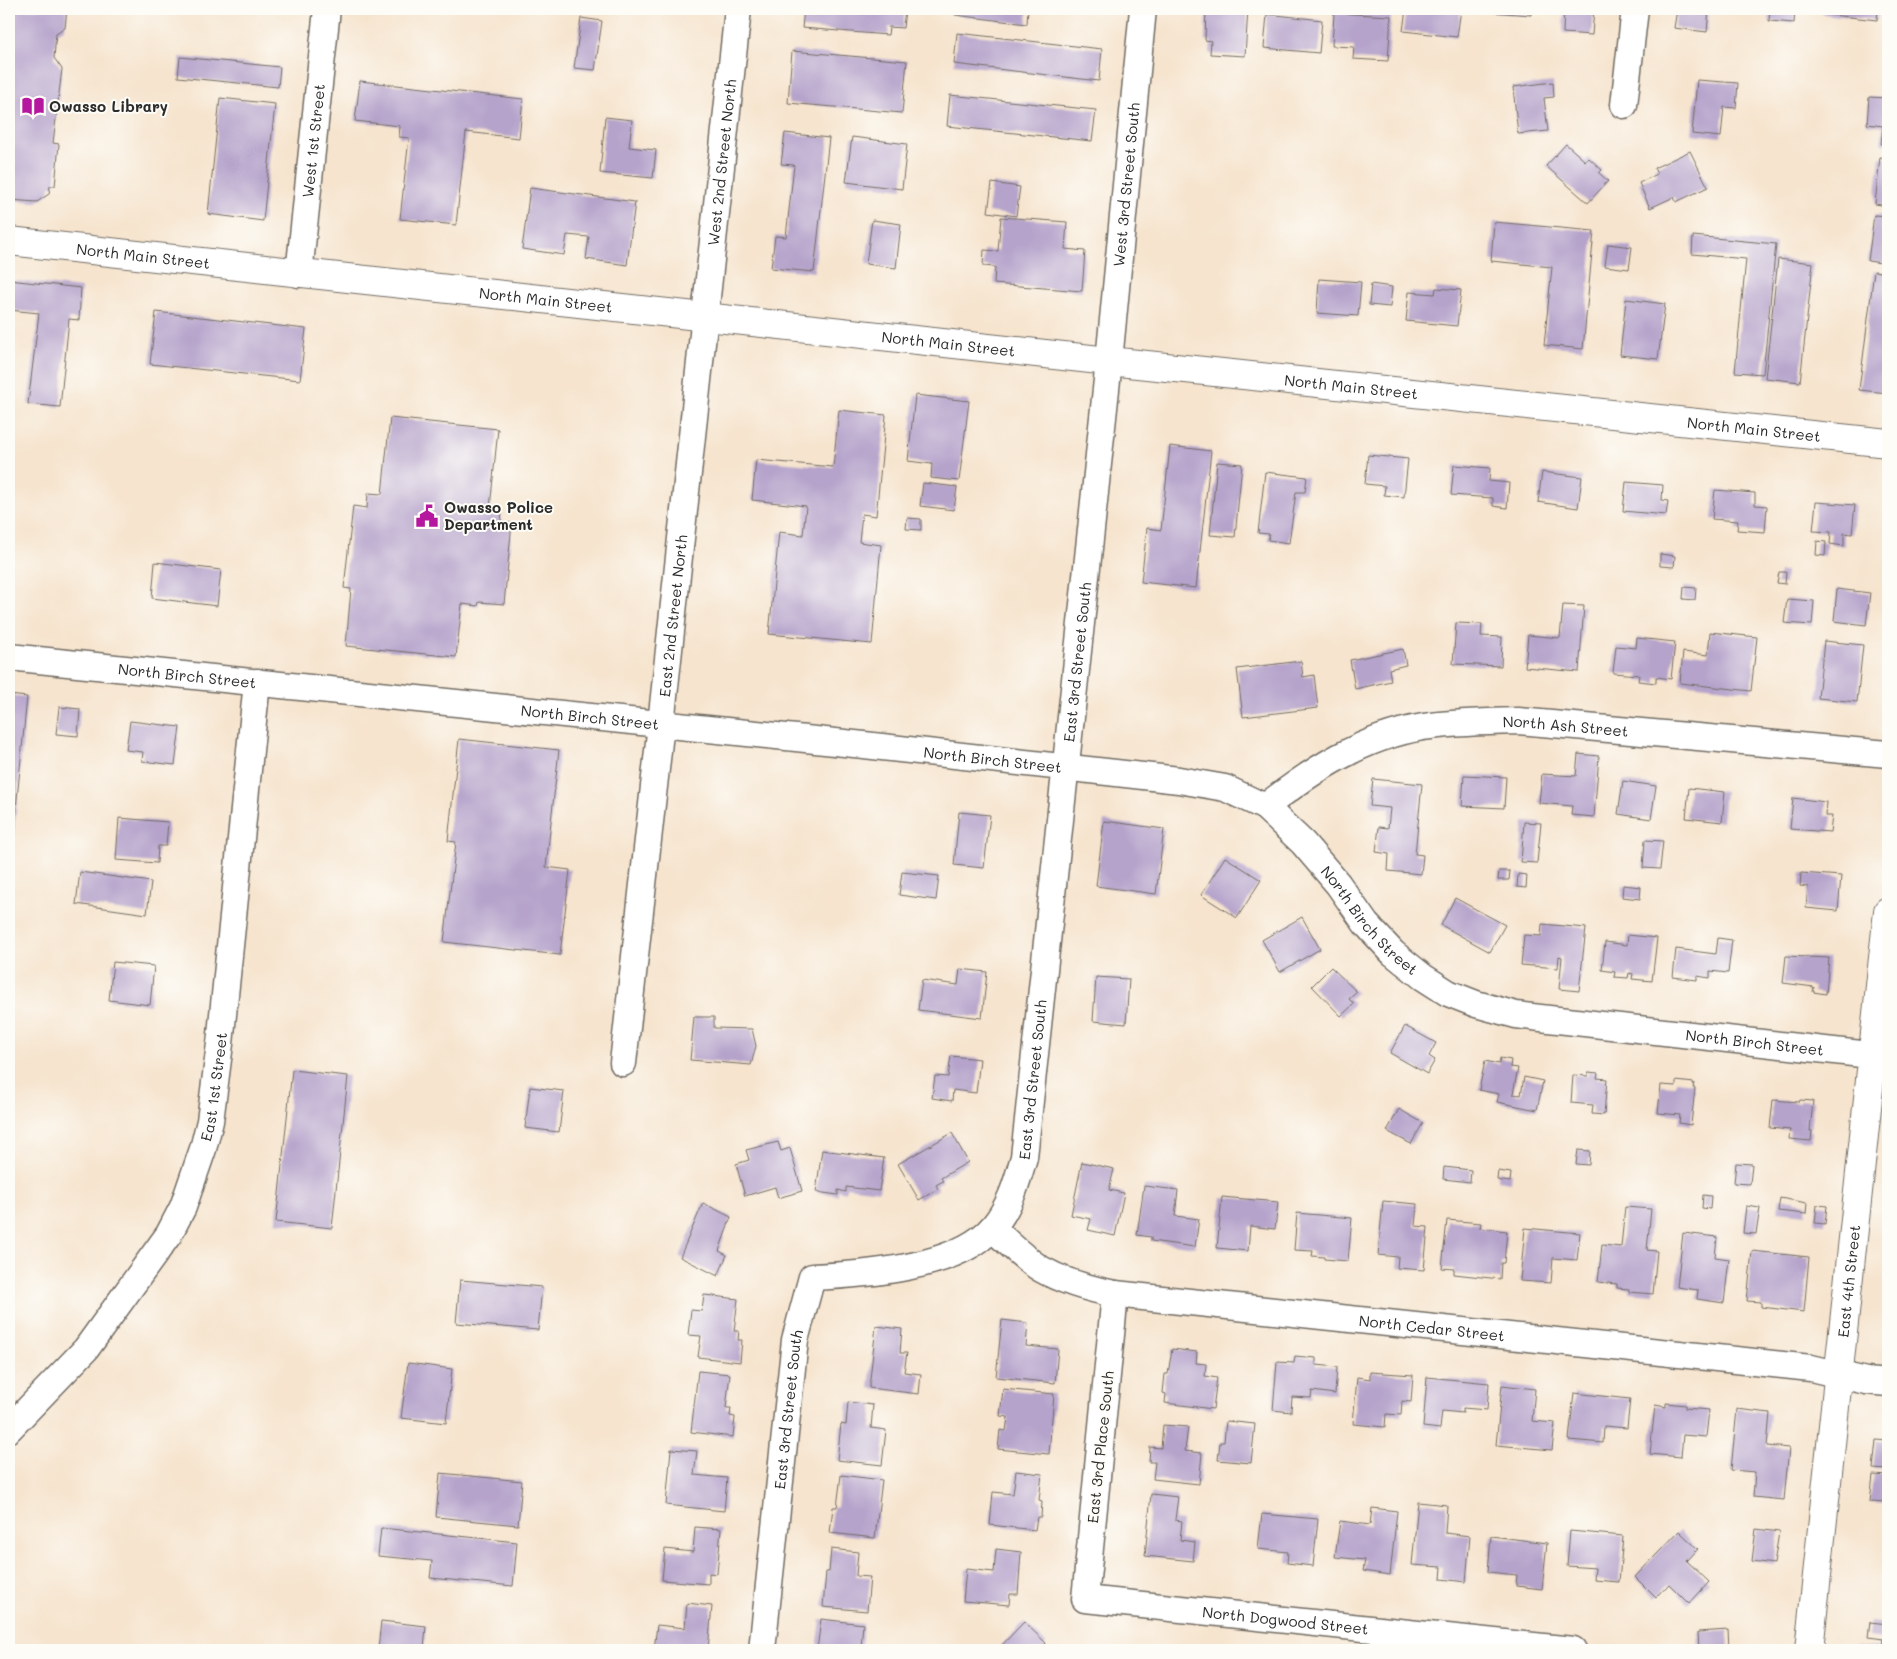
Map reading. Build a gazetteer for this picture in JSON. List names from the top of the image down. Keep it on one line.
{"streets":{"main road":["North Main Street","East 4th Street"],"street":["West 1st Street","West 2nd Street North","West 3rd Street South","East 2nd Street North","East 3rd Street South","North Birch Street","North Ash Street","East 1st Street","North Cedar Street","East 3rd Place South","North Dogwood Street"]},"crossings":[["West 1st Street","North Main Street"],["West 2nd Street North","North Main Street"],["West 2nd Street North","East 2nd Street North"],["West 3rd Street South","North Main Street"],["West 3rd Street South","East 3rd Street South"],["North Main Street","East 2nd Street North"],["North Main Street","East 3rd Street South"],["East 2nd Street North","North Birch Street"],["East 3rd Street South","North Birch Street"],["East 3rd Street South","North Cedar Street"],["North Birch Street","North Ash Street"],["North Birch Street","East 1st Street"],["North Birch Street","East 4th Street"],["East 4th Street","North Cedar Street"],["North Cedar Street","East 3rd Place South"],["East 3rd Place South","North Dogwood Street"]],"places":{"library":["Owasso Library"],"public building":["Owasso Police Department"]}}
